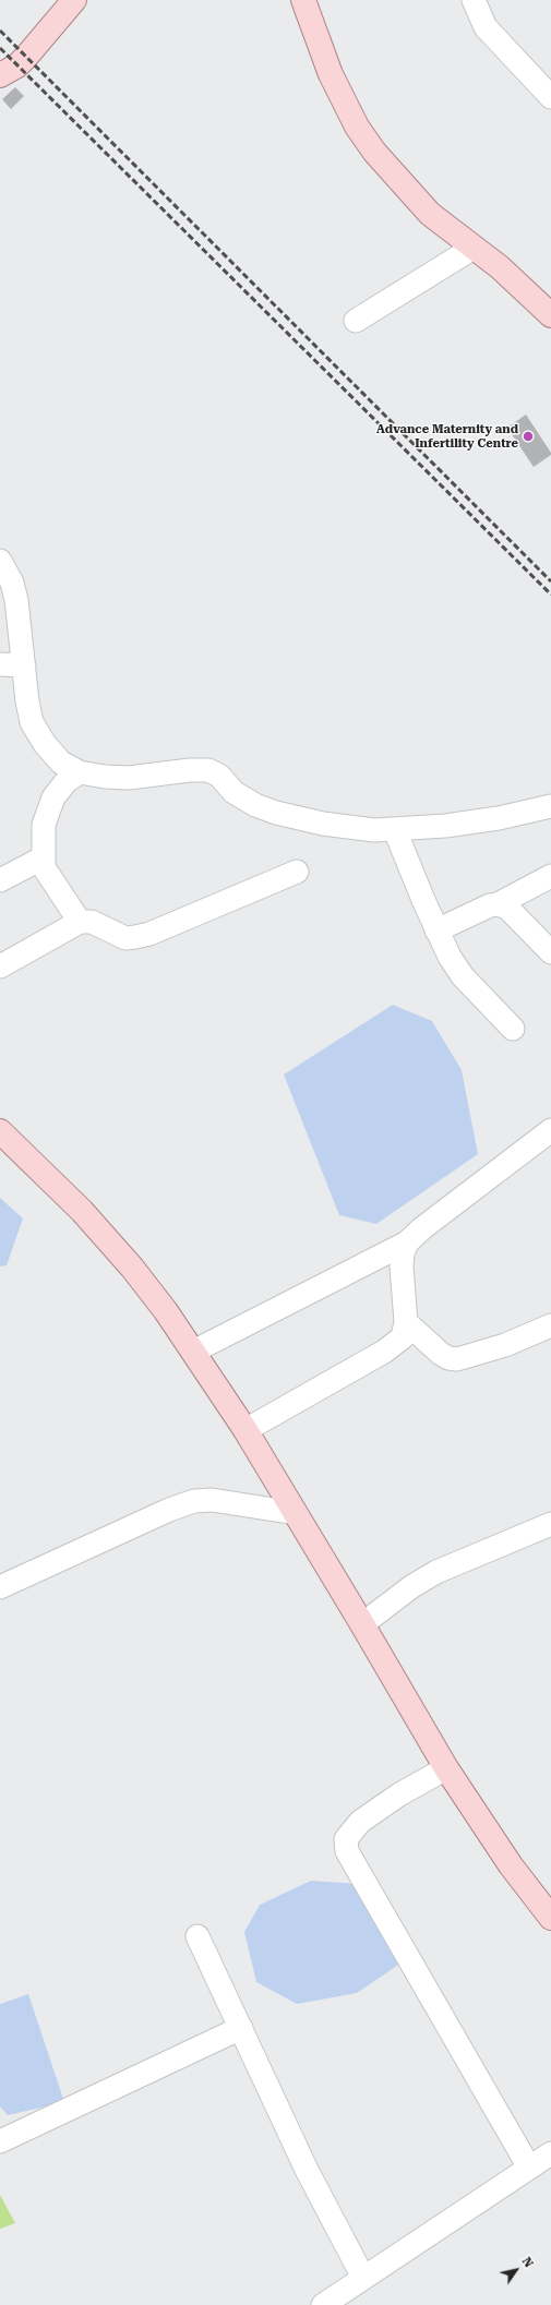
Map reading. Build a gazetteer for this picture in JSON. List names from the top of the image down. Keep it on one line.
{"places":["Advance Maternity and Infertility Centre"],"north":"top right"}
